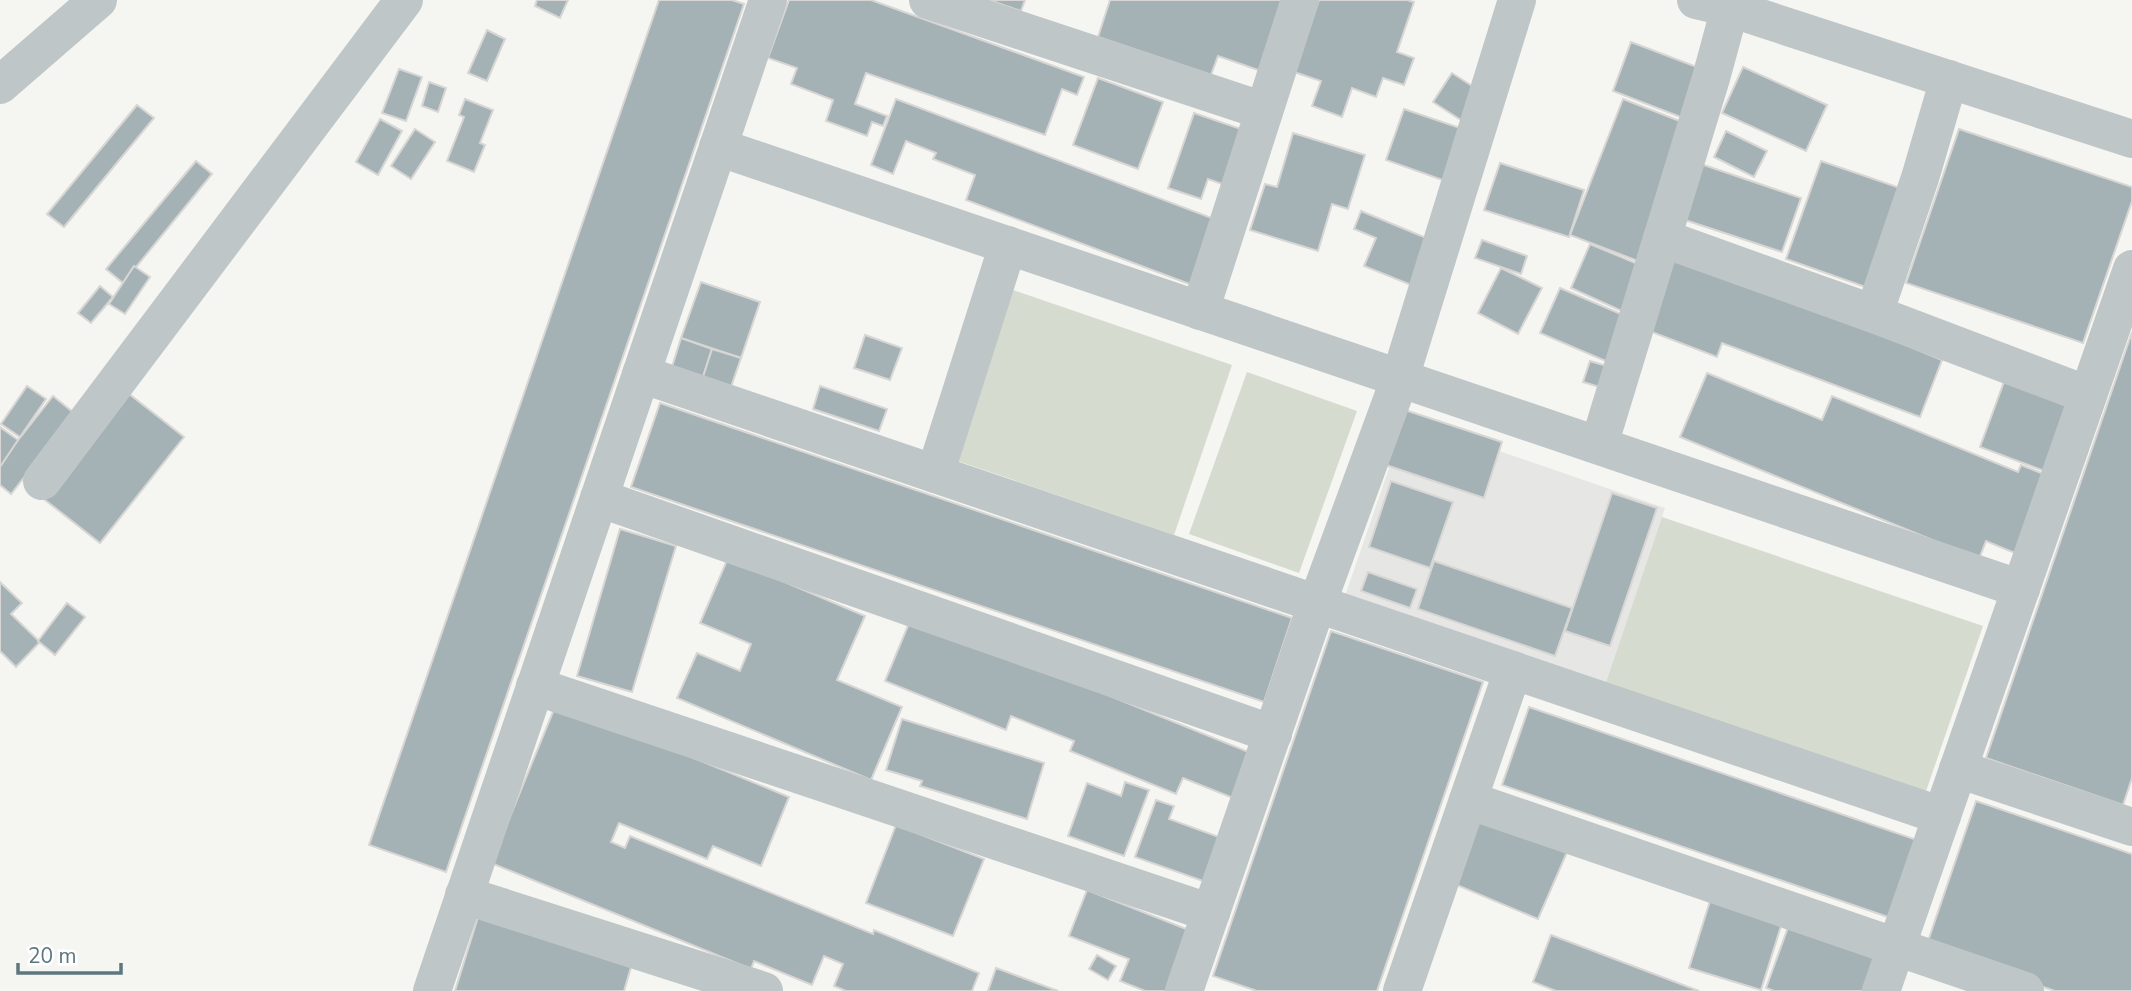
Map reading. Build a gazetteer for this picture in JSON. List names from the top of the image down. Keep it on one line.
{"scale_bar":"20 m"}
